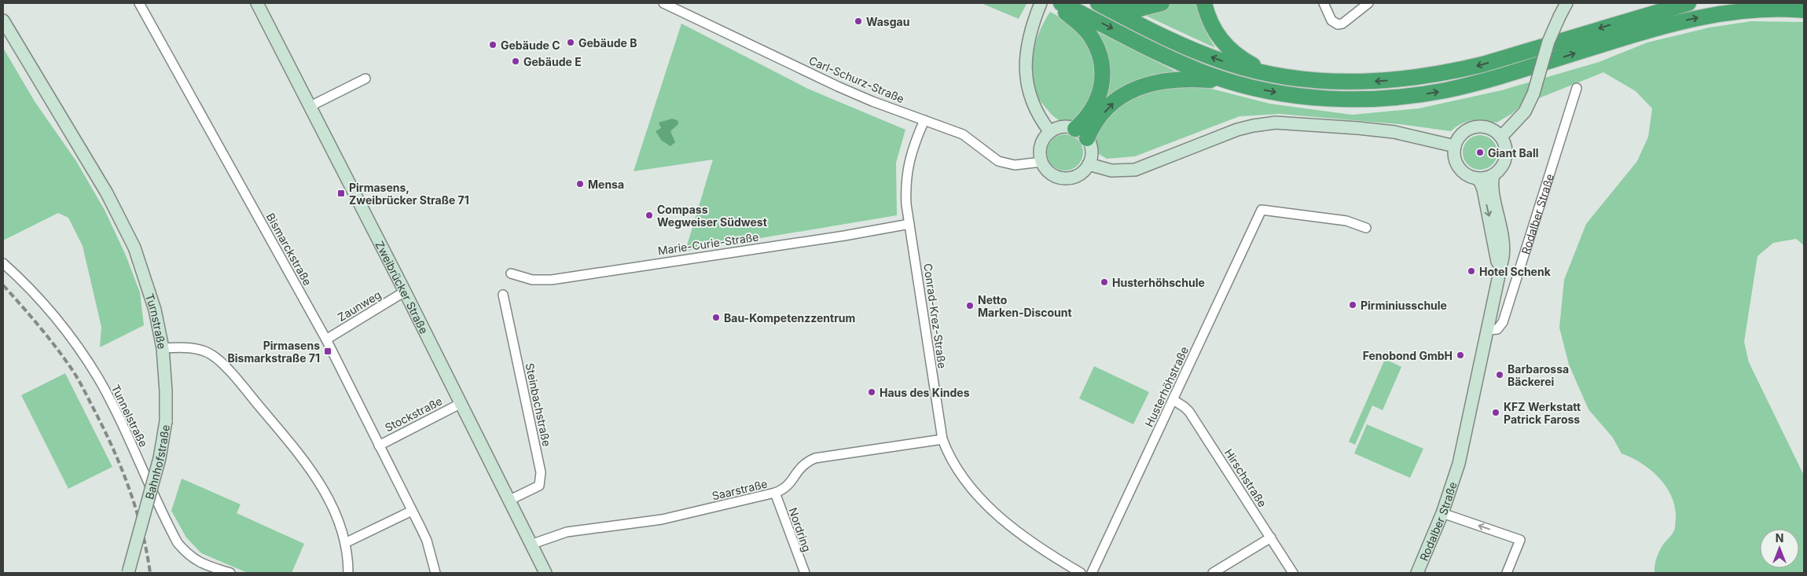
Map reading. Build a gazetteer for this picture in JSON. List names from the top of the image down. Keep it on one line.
{"streets":{"main road":["Rodalber Straße","Zweibrücker Straße","Turnstraße","Bahnhofstraße"],"street":["Carl-Schurz-Straße","Marie-Curie-Straße","Bismarckstraße","Zaunweg","Conrad-Krez-Straße","Husterhöhstraße","Steinbachstraße","Stockstraße","Tunnelstraße","Hirschstraße","Saarstraße","Nordring"]},"crossings":[["Carl-Schurz-Straße","Conrad-Krez-Straße"],["Marie-Curie-Straße","Conrad-Krez-Straße"],["Bismarckstraße","Zaunweg"],["Bismarckstraße","Stockstraße"],["Zweibrücker Straße","Zaunweg"],["Zweibrücker Straße","Steinbachstraße"],["Zweibrücker Straße","Stockstraße"],["Zweibrücker Straße","Saarstraße"],["Conrad-Krez-Straße","Saarstraße"],["Turnstraße","Bahnhofstraße"],["Husterhöhstraße","Hirschstraße"],["Saarstraße","Nordring"]],"places":{"other":["Wasgau","Gebäude B","Gebäude C","Gebäude E","Giant Ball","Mensa","Compass Wegweiser Südwest","Hotel Schenk","Husterhöhschule","Pirminiusschule","Netto Marken-Discount","Bau-Kompetenzzentrum","Fenobond GmbH","Barbarossa Bäckerei","Haus des Kindes","KFZ Werkstatt Patrick Faross"],"transit":["Pirmasens, Zweibrücker Straße 71","Pirmasens Bismarkstraße 71"]},"north":"top"}
